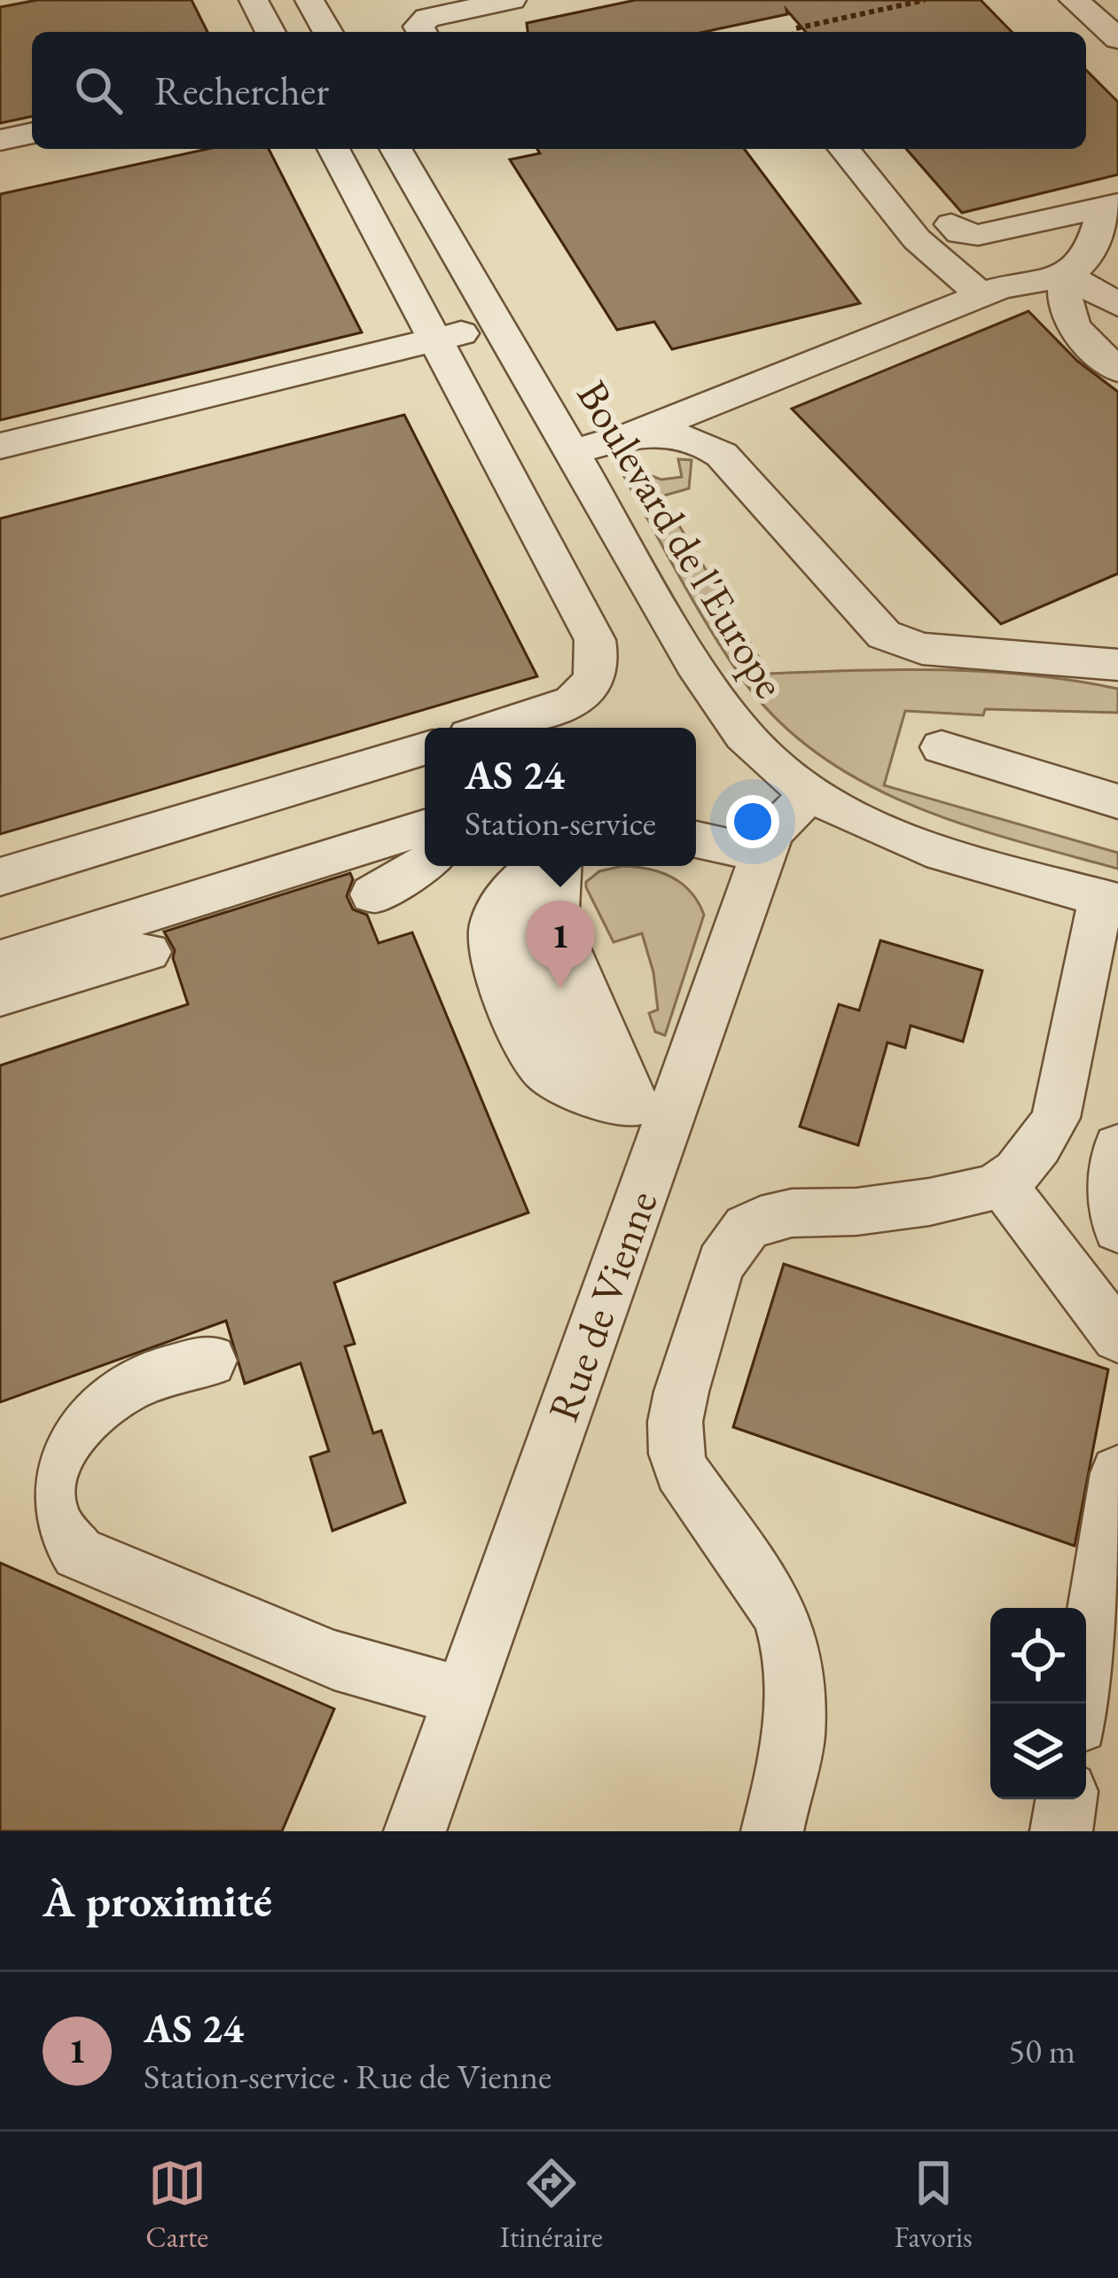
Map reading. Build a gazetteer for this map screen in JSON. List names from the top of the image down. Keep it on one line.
{"streets":{"street":["Boulevard de l'Europe","Rue de Vienne"]},"crossings":[["Boulevard de l'Europe","Rue de Vienne"]],"page":{"search":"Rechercher","popup":["AS 24","Station-service"],"pins":"1","heading":"À proximité","list":[{"mark":"1","name":"AS 24","note":"Station-service · Rue de Vienne","value":"50 m"}],"nav":["Carte","Itinéraire","Favoris"]}}
